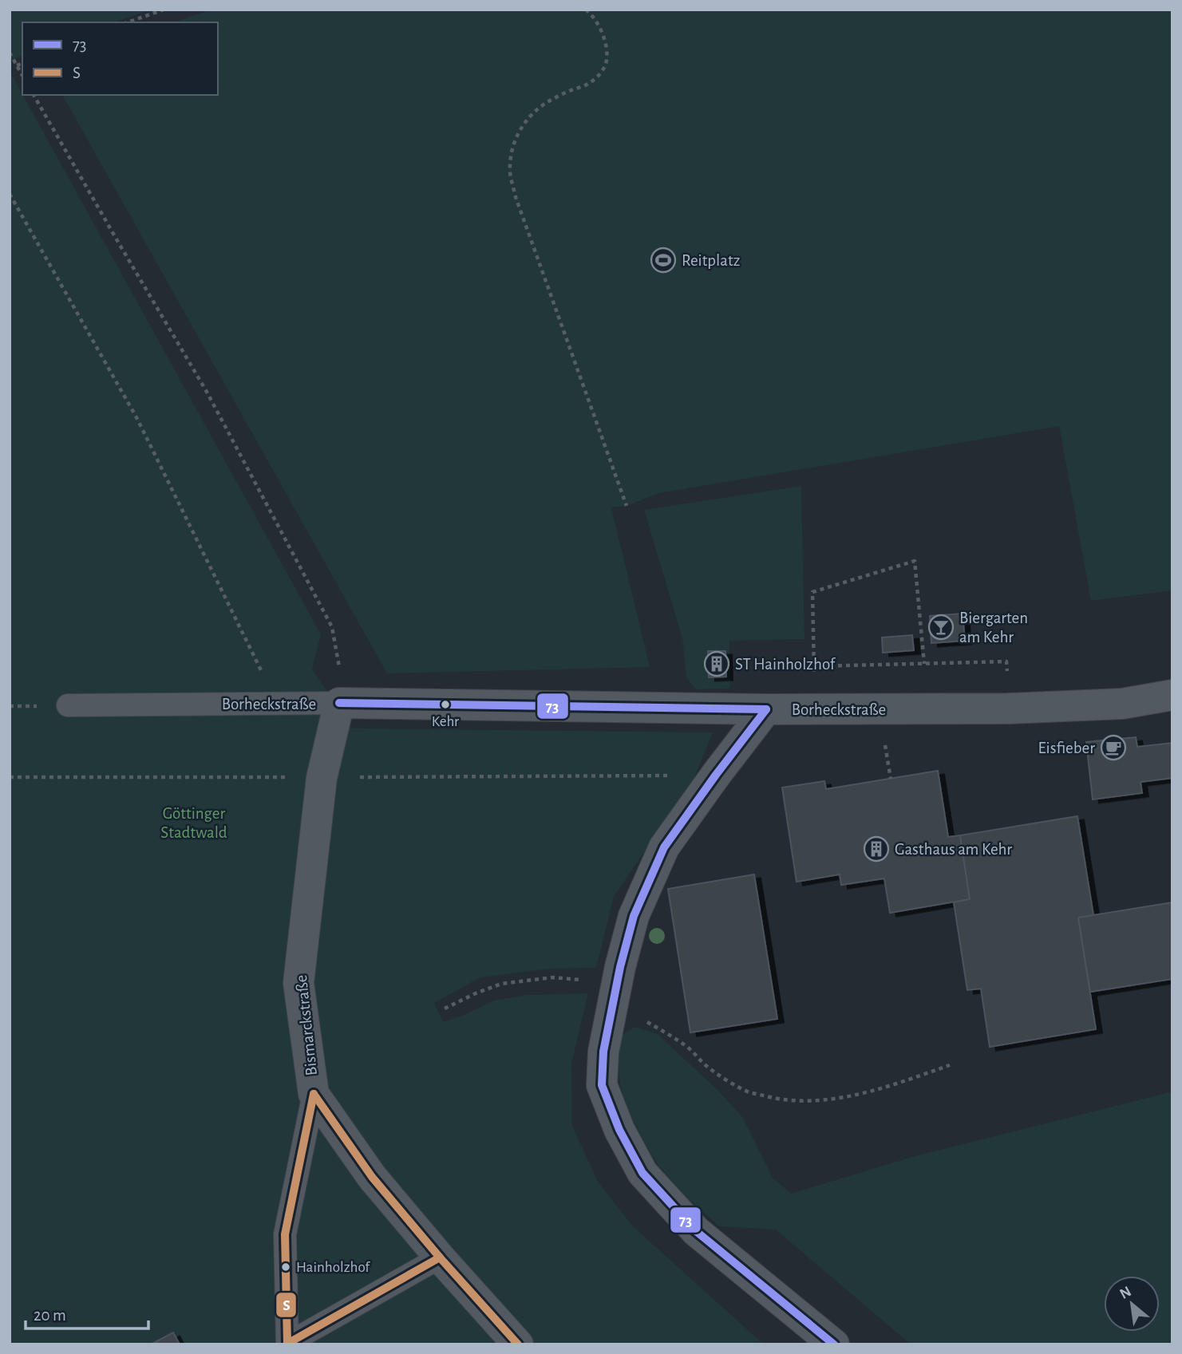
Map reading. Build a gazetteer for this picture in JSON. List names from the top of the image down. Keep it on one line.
{"streets":{"street":["Borheckstraße","Bismarckstraße"]},"crossings":[["Borheckstraße","Bismarckstraße"]],"parks":["Göttinger Stadtwald"],"places":{"sports":["Reitplatz"],"bar":["Biergarten am Kehr"],"building":["ST Hainholzhof","Gasthaus am Kehr"],"other":["Kehr","Hainholzhof"],"cafe":["Eisfieber"]},"lines":["transit line 73","transit line S"],"legend":["73","S"],"scale_bar":"20 m","north":"top left"}
